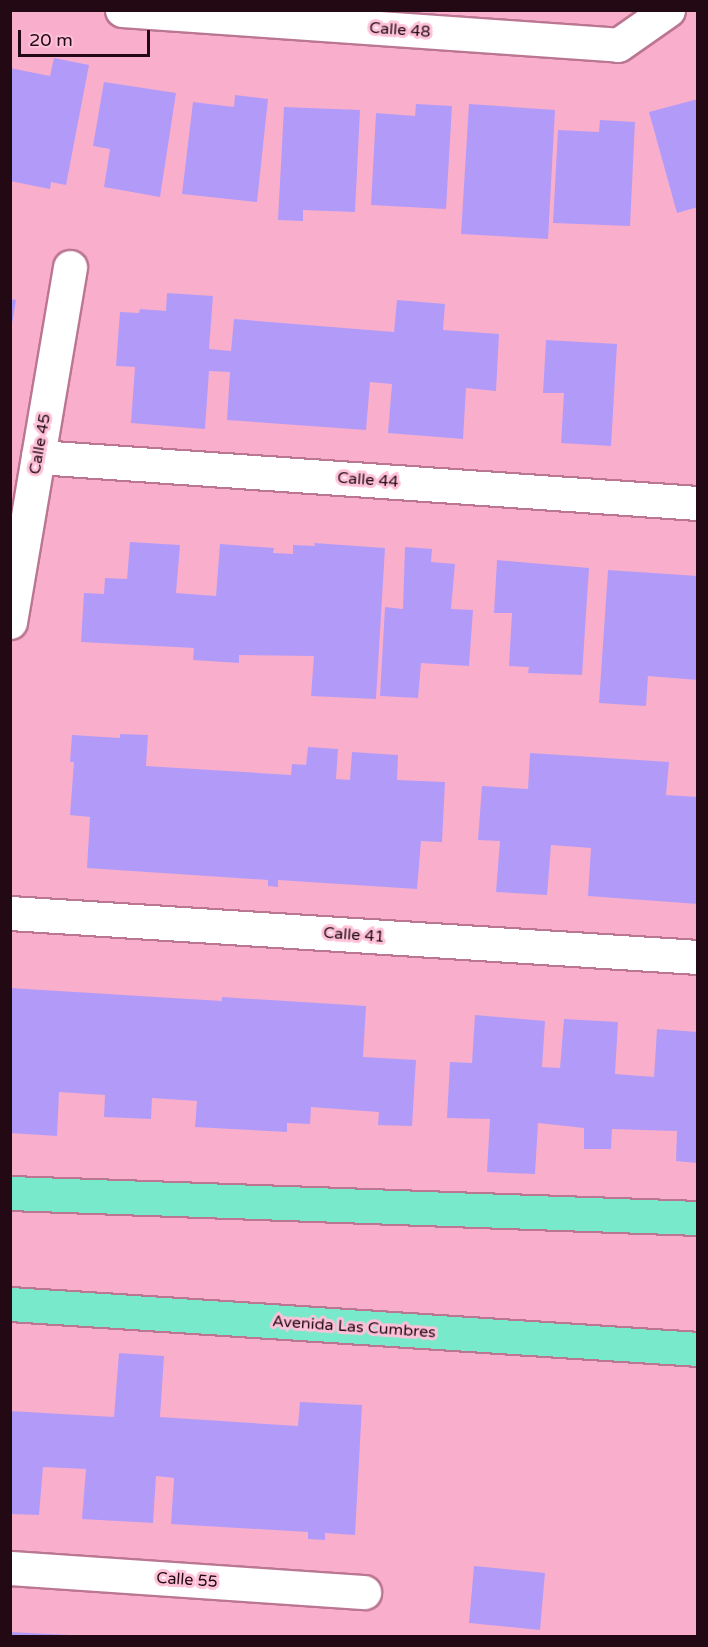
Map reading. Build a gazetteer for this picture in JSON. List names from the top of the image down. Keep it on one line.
{"streets":{"highway":["Avenida Las Cumbres"],"street":["Calle 48","Calle 45","Calle 44","Calle 41","Calle 55"]},"crossings":[["Calle 45","Calle 44"]],"scale_bar":"20 m"}
